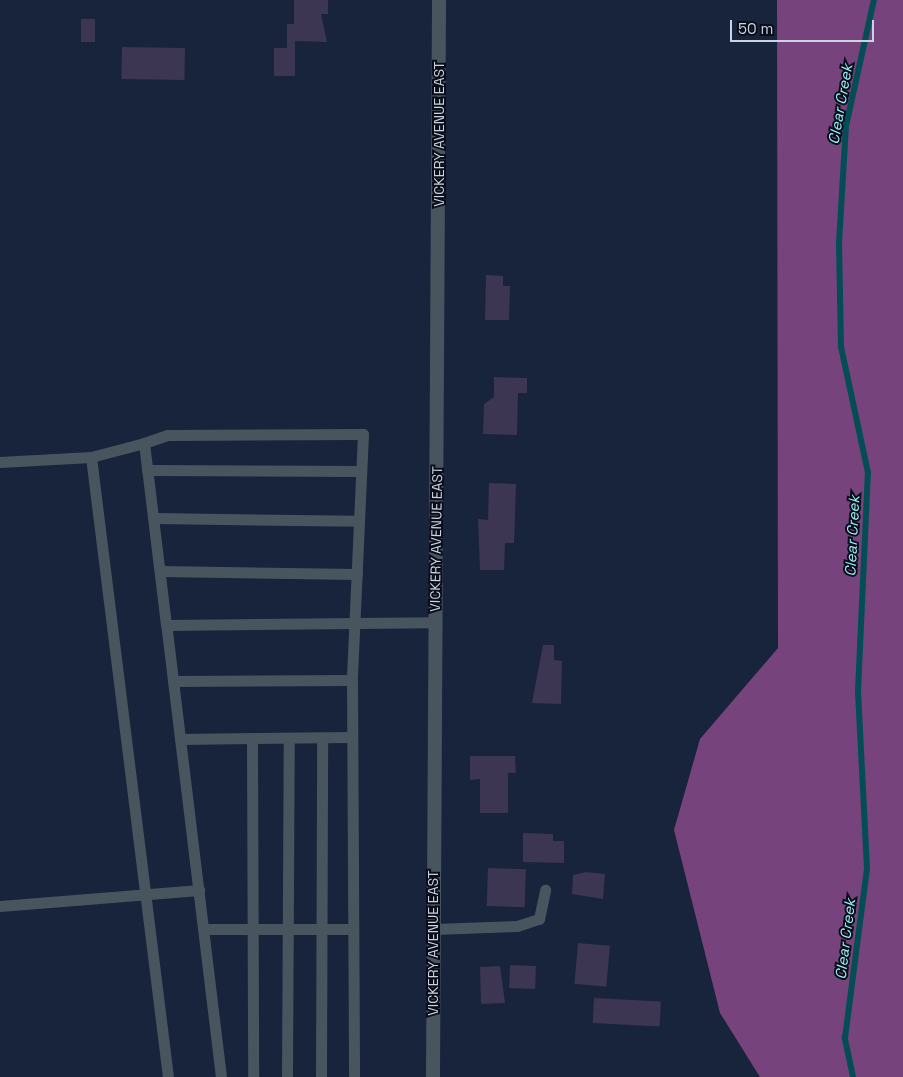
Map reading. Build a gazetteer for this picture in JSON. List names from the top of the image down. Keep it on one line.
{"streets":{"street":["VICKERY AVENUE EAST"]},"water":["Clear Creek"],"scale_bar":"50 m"}
